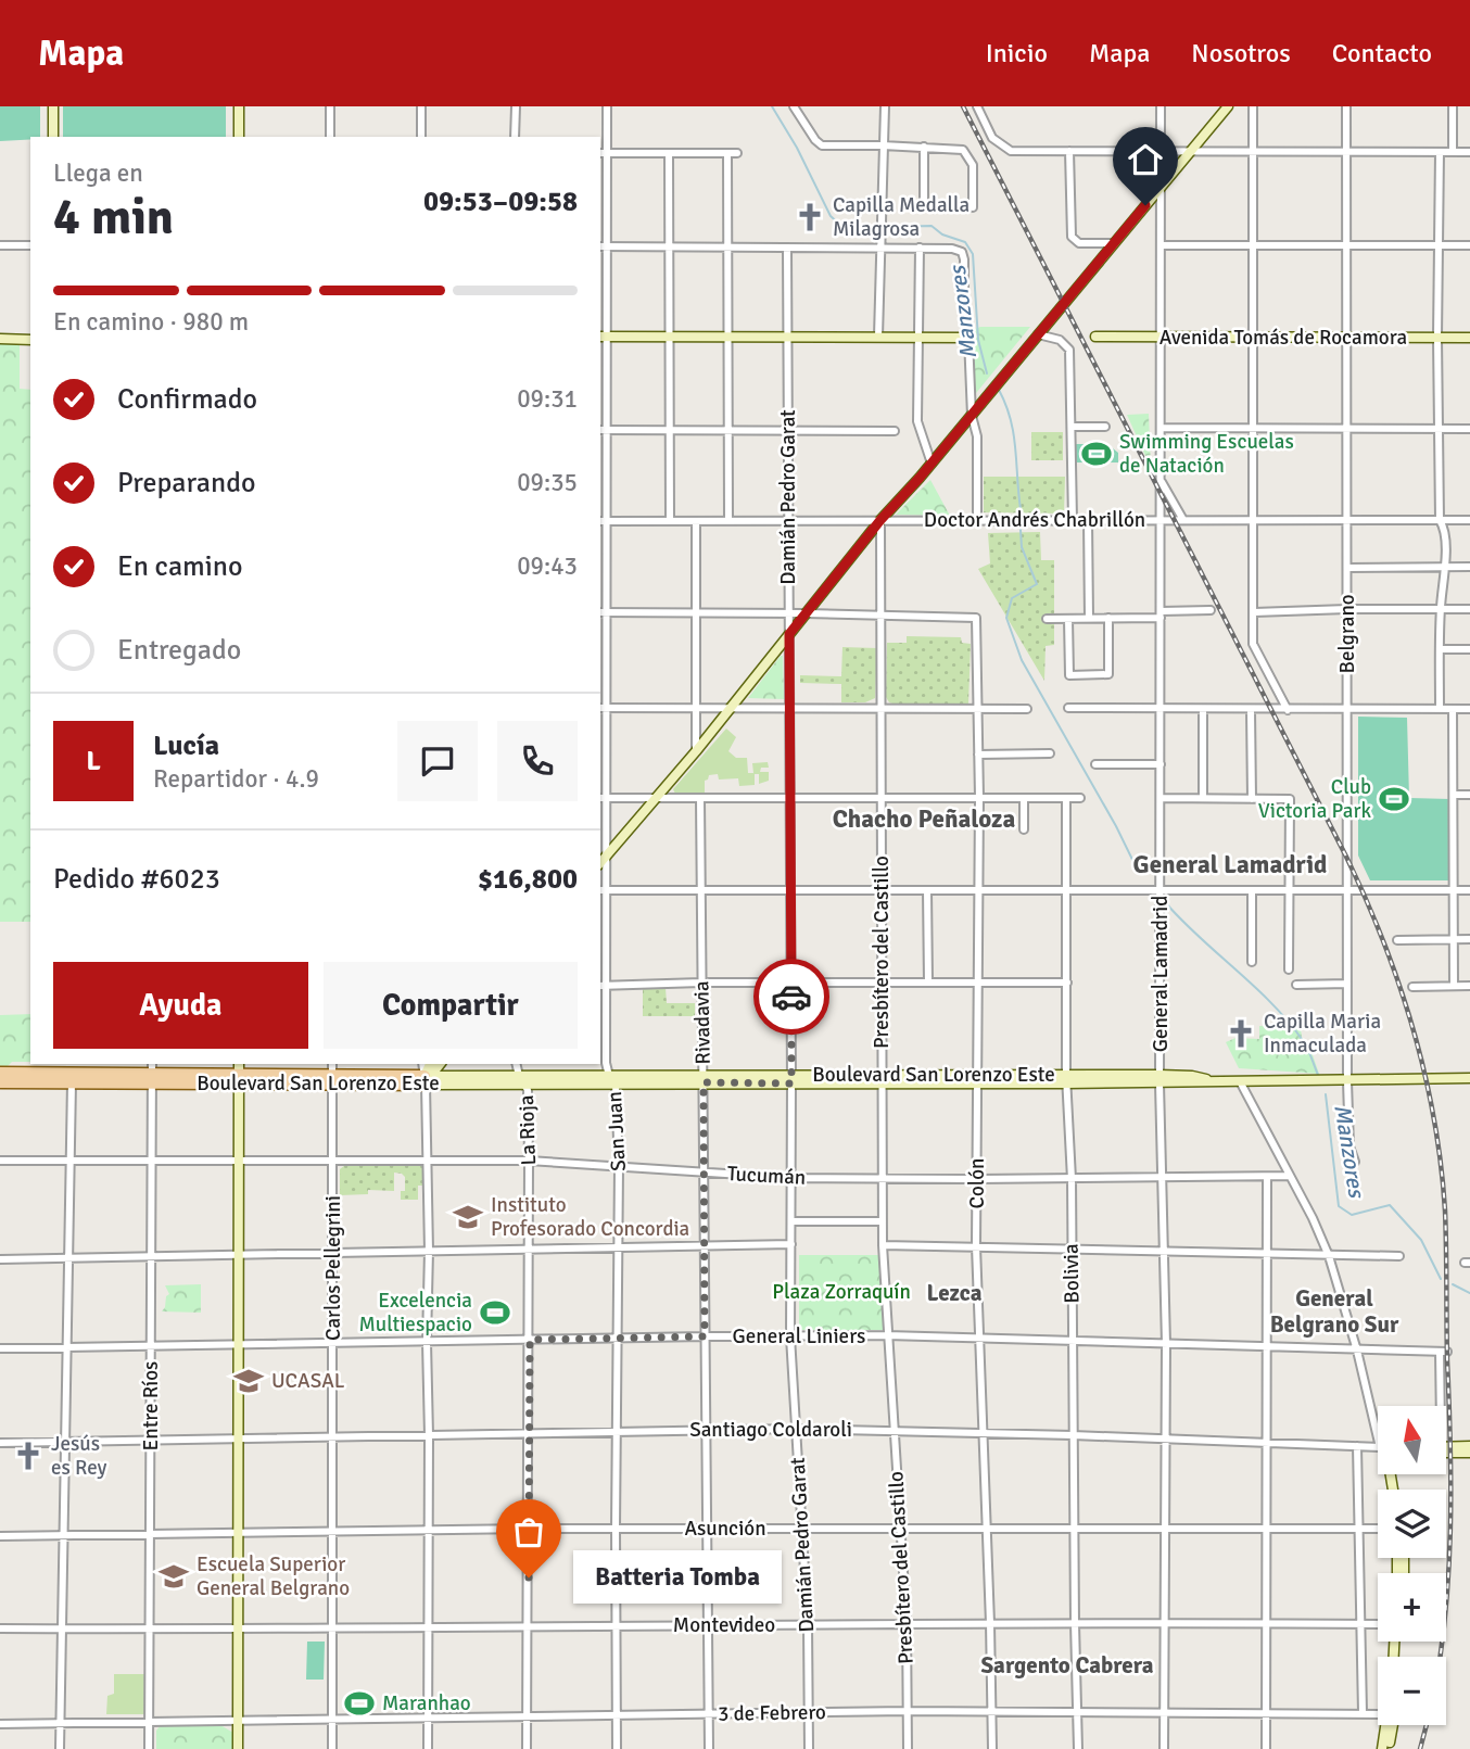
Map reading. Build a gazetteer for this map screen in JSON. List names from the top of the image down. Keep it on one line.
{"streets":{"main road":["Avenida Tomás de Rocamora","Boulevard San Lorenzo Este"],"street":["Damián Pedro Garat","Doctor Andrés Chabrillón","Belgrano","Presbítero del Castillo","General Lamadrid","Rivadavia","La Rioja","San Juan","Tucumán","Colón","Carlos Pellegrini","Bolivia","General Liniers","Entre Ríos","Santiago Coldaroli","Asunción","Montevideo","3 de Febrero"]},"crossings":[["Avenida Tomás de Rocamora","Belgrano"],["Avenida Tomás de Rocamora","General Lamadrid"],["Damián Pedro Garat","Doctor Andrés Chabrillón"],["Damián Pedro Garat","Boulevard San Lorenzo Este"],["Damián Pedro Garat","Tucumán"],["Damián Pedro Garat","General Liniers"],["Damián Pedro Garat","Santiago Coldaroli"],["Damián Pedro Garat","Asunción"],["Damián Pedro Garat","Montevideo"],["Damián Pedro Garat","3 de Febrero"],["Doctor Andrés Chabrillón","Belgrano"],["Doctor Andrés Chabrillón","Presbítero del Castillo"],["Doctor Andrés Chabrillón","General Lamadrid"],["Doctor Andrés Chabrillón","San Juan"],["Belgrano","Boulevard San Lorenzo Este"],["Presbítero del Castillo","Boulevard San Lorenzo Este"],["Presbítero del Castillo","Tucumán"],["Presbítero del Castillo","Colón"],["Presbítero del Castillo","General Liniers"],["Presbítero del Castillo","Santiago Coldaroli"],["Presbítero del Castillo","Asunción"],["Presbítero del Castillo","Montevideo"],["Presbítero del Castillo","3 de Febrero"],["General Lamadrid","Boulevard San Lorenzo Este"],["General Lamadrid","Tucumán"],["General Lamadrid","General Liniers"],["General Lamadrid","Santiago Coldaroli"],["General Lamadrid","Asunción"],["General Lamadrid","Montevideo"],["General Lamadrid","3 de Febrero"],["Rivadavia","Boulevard San Lorenzo Este"],["Rivadavia","Tucumán"],["Rivadavia","General Liniers"],["Rivadavia","Santiago Coldaroli"],["Rivadavia","Asunción"],["Rivadavia","Montevideo"],["Rivadavia","3 de Febrero"],["Boulevard San Lorenzo Este","La Rioja"],["Boulevard San Lorenzo Este","San Juan"],["Boulevard San Lorenzo Este","Colón"],["Boulevard San Lorenzo Este","Carlos Pellegrini"],["Boulevard San Lorenzo Este","Bolivia"],["Boulevard San Lorenzo Este","Entre Ríos"],["La Rioja","Tucumán"],["La Rioja","General Liniers"],["La Rioja","Santiago Coldaroli"],["La Rioja","Asunción"],["La Rioja","Montevideo"],["La Rioja","3 de Febrero"],["San Juan","Tucumán"],["San Juan","General Liniers"],["San Juan","Santiago Coldaroli"],["San Juan","Asunción"],["San Juan","Montevideo"],["San Juan","3 de Febrero"],["Tucumán","Colón"],["Tucumán","Carlos Pellegrini"],["Tucumán","Bolivia"],["Tucumán","Entre Ríos"],["Colón","General Liniers"],["Colón","Santiago Coldaroli"],["Colón","Asunción"],["Colón","Montevideo"],["Colón","3 de Febrero"],["Carlos Pellegrini","General Liniers"],["Carlos Pellegrini","Santiago Coldaroli"],["Carlos Pellegrini","Asunción"],["Carlos Pellegrini","Montevideo"],["Carlos Pellegrini","3 de Febrero"],["Bolivia","General Liniers"],["Bolivia","Santiago Coldaroli"],["Bolivia","Asunción"],["Bolivia","Montevideo"],["Bolivia","3 de Febrero"],["General Liniers","Entre Ríos"],["Entre Ríos","Santiago Coldaroli"],["Entre Ríos","Asunción"],["Entre Ríos","Montevideo"],["Entre Ríos","3 de Febrero"]],"districts":["Chacho Peñaloza","General Lamadrid","Lezca","General Belgrano Sur","Sargento Cabrera"],"water":["Manzores"],"parks":["Plaza Zorraquín"],"places":{"church":["Capilla Medalla Milagrosa","Capilla Maria Inmaculada","Jesús es Rey"],"sports":["Swimming Escuelas de Natación","Club Victoria Park","Excelencia Multiespacio","Maranhao"],"school or university":["Instituto Profesorado Concordia","UCASAL","Escuela Superior General Belgrano"],"other":["Batteria Tomba"]},"north":"top","page":{"header":"Mapa","nav":["Inicio","Mapa","Nosotros","Contacto"],"heading":["4 min","Llega en","09:53–09:58"],"panel":["Lucía","Repartidor · 4.9","Pedido #6023","$16,800"],"bar":"En camino · 980 m","list":[["Confirmado","09:31"],["Preparando","09:35"],["En camino","09:43"],"Entregado"],"round":"L","buttons":["Ayuda","Compartir"],"map_buttons":["+","−"],"bubble":"Batteria Tomba"}}
